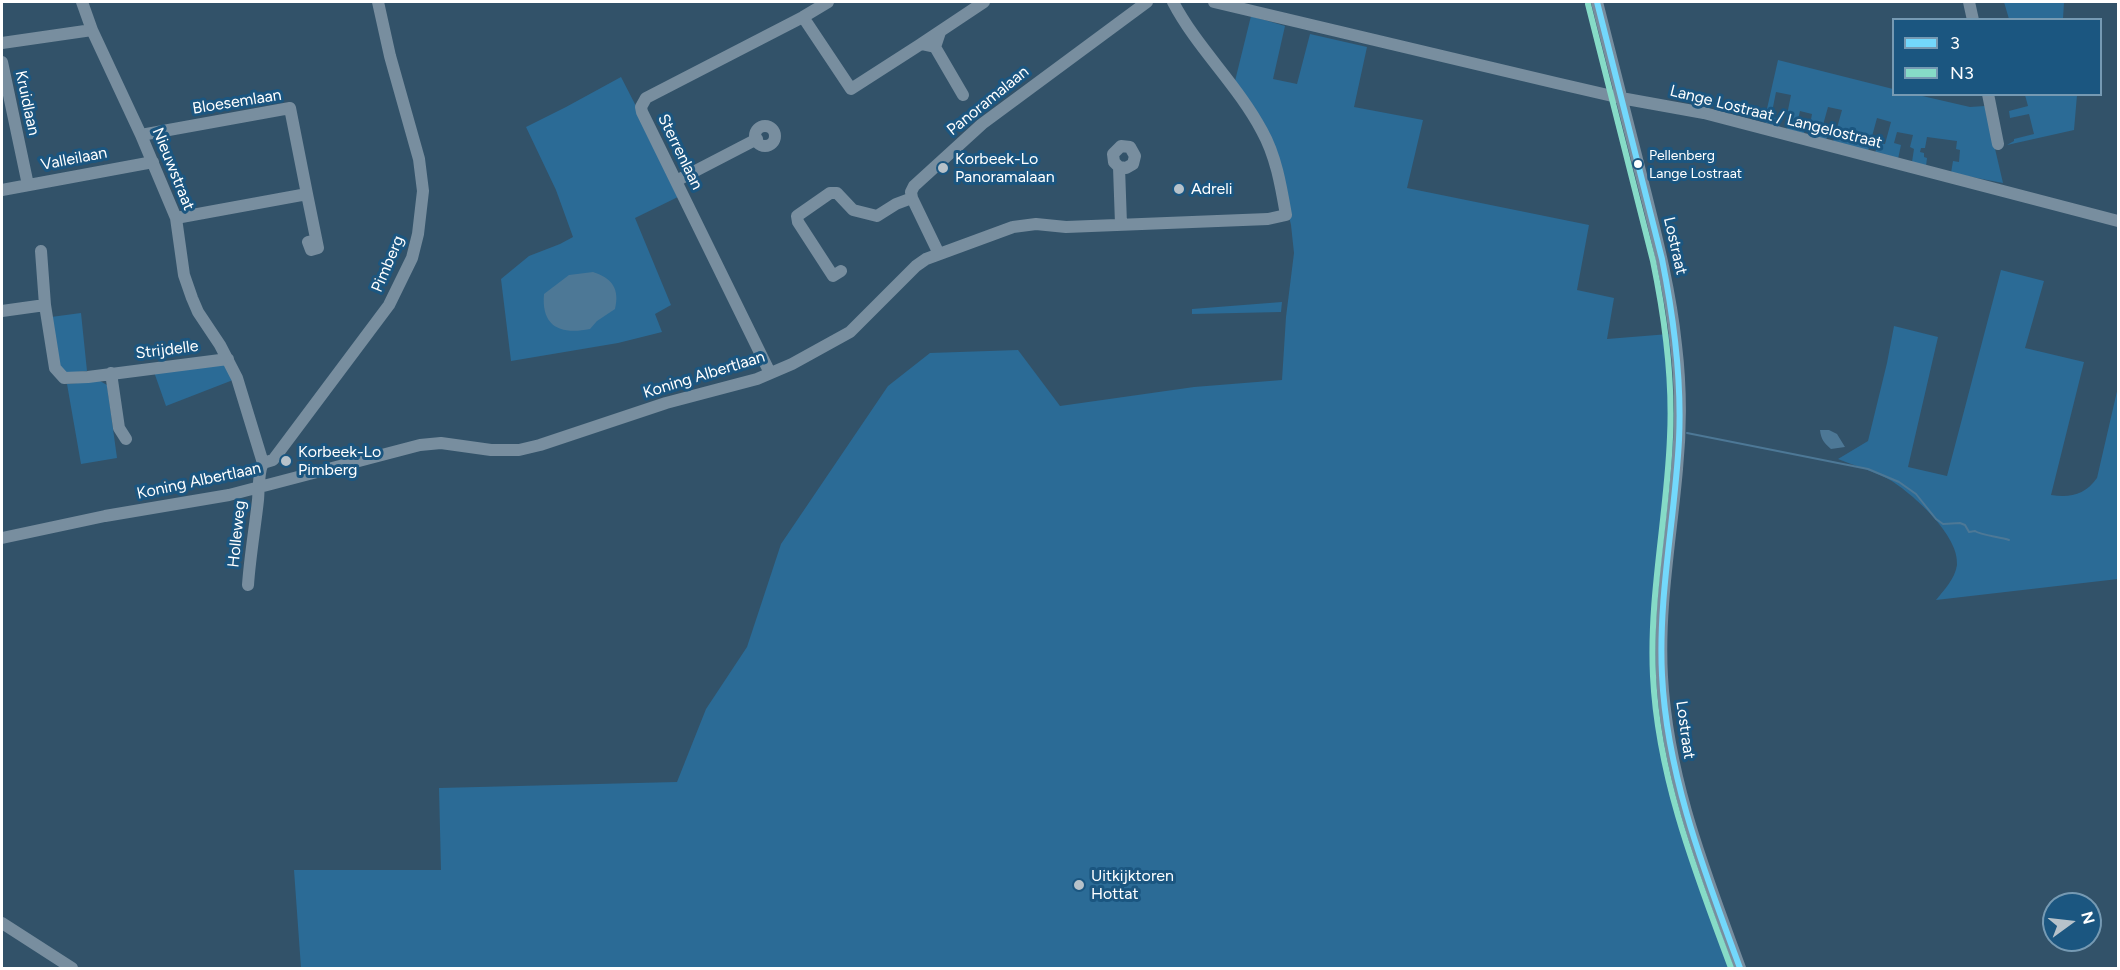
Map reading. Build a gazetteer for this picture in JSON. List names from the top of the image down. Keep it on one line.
{"streets":{"street":["Panoramalaan","Bloesemlaan","Kruidlaan","Lange Lostraat / Langelostraat","Sterrenlaan","Valleilaan","Nieuwstraat","Lostraat","Pimberg","Strijdelle","Koning Albertlaan","Holleweg"]},"crossings":[["Bloesemlaan","Nieuwstraat"],["Kruidlaan","Valleilaan"],["Lange Lostraat / Langelostraat","Lostraat"],["Sterrenlaan","Koning Albertlaan"],["Valleilaan","Nieuwstraat"],["Nieuwstraat","Pimberg"],["Nieuwstraat","Strijdelle"],["Nieuwstraat","Koning Albertlaan"],["Nieuwstraat","Holleweg"],["Koning Albertlaan","Holleweg"]],"places":["Pellenberg Lange Lostraat","Korbeek-Lo Panoramalaan","Adreli","Korbeek-Lo Pimberg","Uitkijktoren Hottat"],"lines":["transit line 3","transit line N3"],"legend":["3","N3"],"north":"right"}
